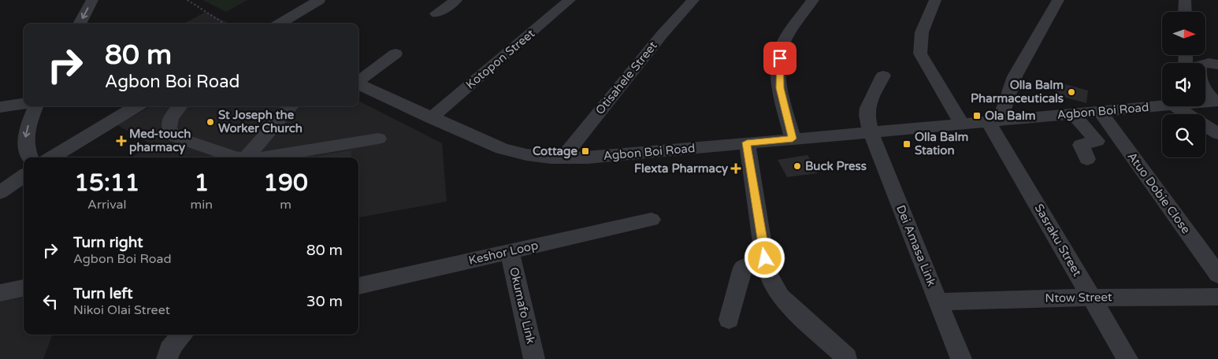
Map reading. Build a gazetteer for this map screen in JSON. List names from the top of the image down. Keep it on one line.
{"streets":{"street":["Kotopon Street","Otisahele Street","Agbon Boi Road","Atuo Dobie Close","Sasraku Street","Dei Amasa Link","Keshor Loop","Ntow Street","Okumafo Link"]},"crossings":[["Kotopon Street","Agbon Boi Road"],["Otisahele Street","Agbon Boi Road"],["Agbon Boi Road","Atuo Dobie Close"],["Agbon Boi Road","Sasraku Street"],["Agbon Boi Road","Dei Amasa Link"],["Sasraku Street","Ntow Street"],["Dei Amasa Link","Ntow Street"],["Keshor Loop","Okumafo Link"]],"places":{"other":["Olla Balm Pharmaceuticals","St Joseph the Worker Church","Buck Press"],"transit":["Ola Balm","Olla Balm Station","Cottage"],"health":["Med-touch pharmacy","Flexta Pharmacy"]},"north":"right","page":{"turn":["80 m","Agbon Boi Road"],"eta":["15:11","Arrival","1","min","190","m"],"list":[{"name":"Turn right","note":"Agbon Boi Road","value":"80 m"},{"name":"Turn left","note":"Nikoi Olai Street","value":"30 m"}]}}
